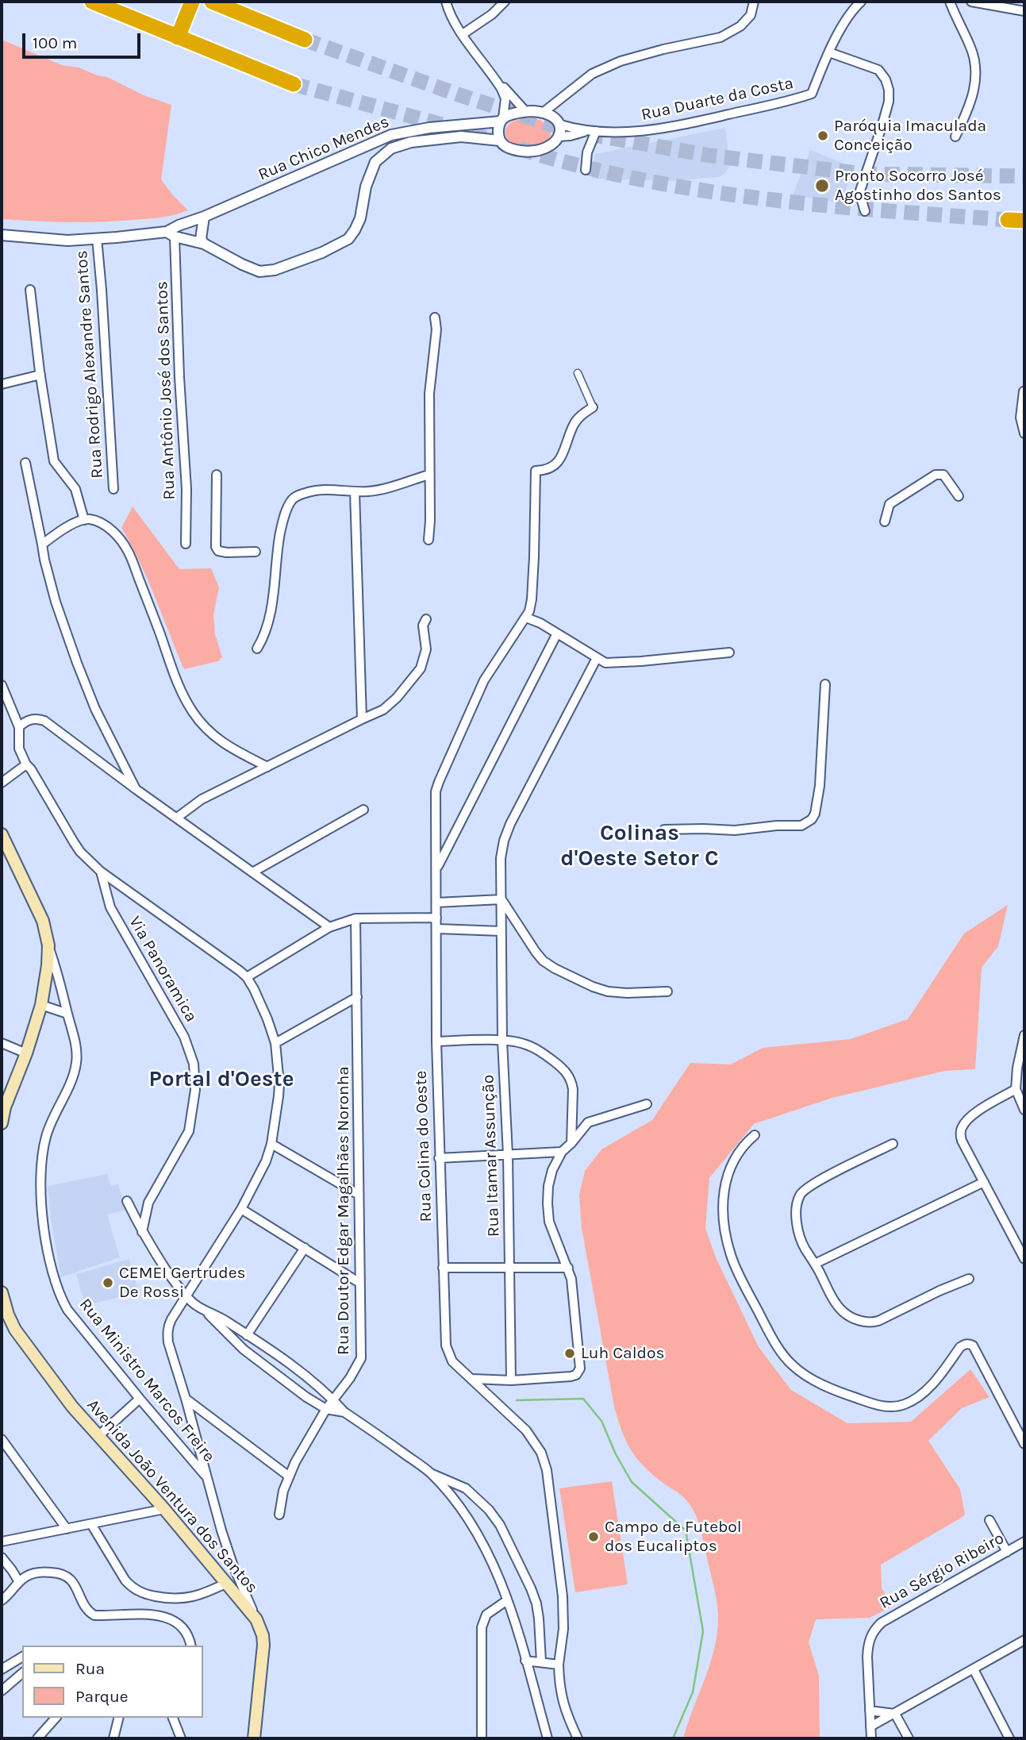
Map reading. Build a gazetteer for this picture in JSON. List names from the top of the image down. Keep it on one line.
{"streets":{"main road":["Avenida João Ventura dos Santos"],"street":["Rua Duarte da Costa","Rua Chico Mendes","Rua Rodrigo Alexandre Santos","Rua Antônio José dos Santos","Via Panoramica","Rua Colina do Oeste","Rua Itamar Assunção","Rua Doutor Edgar Magalhães Noronha","Rua Ministro Marcos Freire","Rua Sérgio Ribeiro"]},"crossings":[["Rua Duarte da Costa","Rua Chico Mendes"],["Rua Chico Mendes","Rua Rodrigo Alexandre Santos"],["Rua Chico Mendes","Rua Antônio José dos Santos"]],"districts":["Colinas d'Oeste Setor C","Portal d'Oeste"],"places":["Paróquia Imaculada Conceição","Pronto Socorro José Agostinho dos Santos","CEMEI Gertrudes De Rossi","Luh Caldos","Campo de Futebol dos Eucaliptos"],"legend":["Rua","Parque"],"scale_bar":"100 m"}
